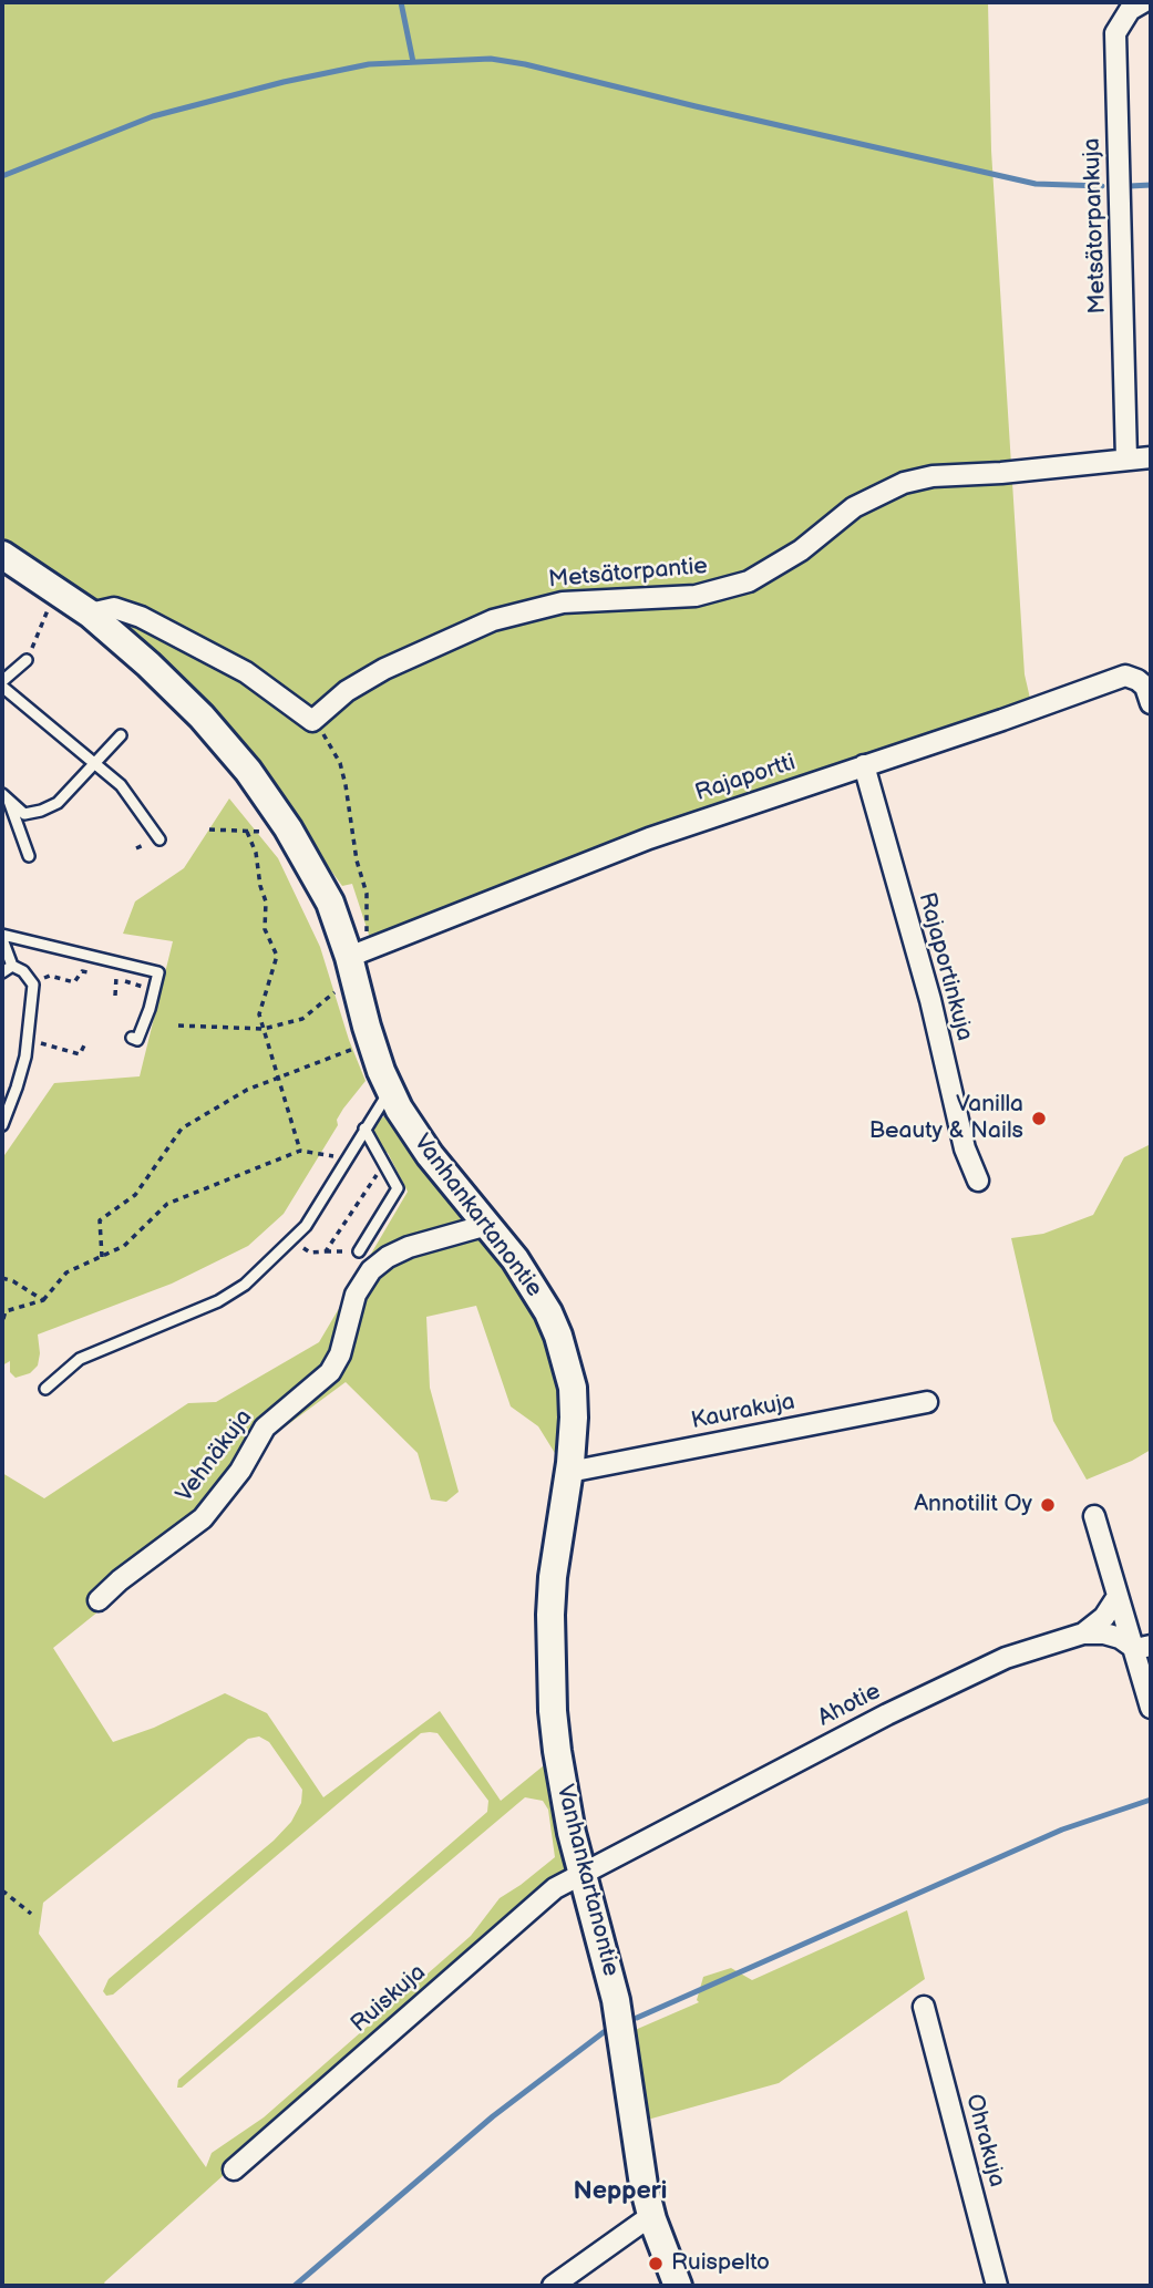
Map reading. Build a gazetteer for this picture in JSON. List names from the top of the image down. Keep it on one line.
{"streets":{"street":["Metsätorpankuja","Metsätorpantie","Rajaportti","Rajaportinkuja","Vanhankartanontie","Kaurakuja","Vehnäkuja","Ahotie","Ruiskuja","Ohrakuja"]},"crossings":[["Metsätorpankuja","Metsätorpantie"],["Rajaportti","Rajaportinkuja"],["Rajaportti","Vanhankartanontie"],["Vanhankartanontie","Kaurakuja"],["Vanhankartanontie","Vehnäkuja"],["Vanhankartanontie","Ahotie"],["Vanhankartanontie","Ruiskuja"],["Ahotie","Ruiskuja"]],"districts":["Nepperi"],"places":["Vanilla Beauty & Nails","Annotilit Oy","Ruispelto"]}
